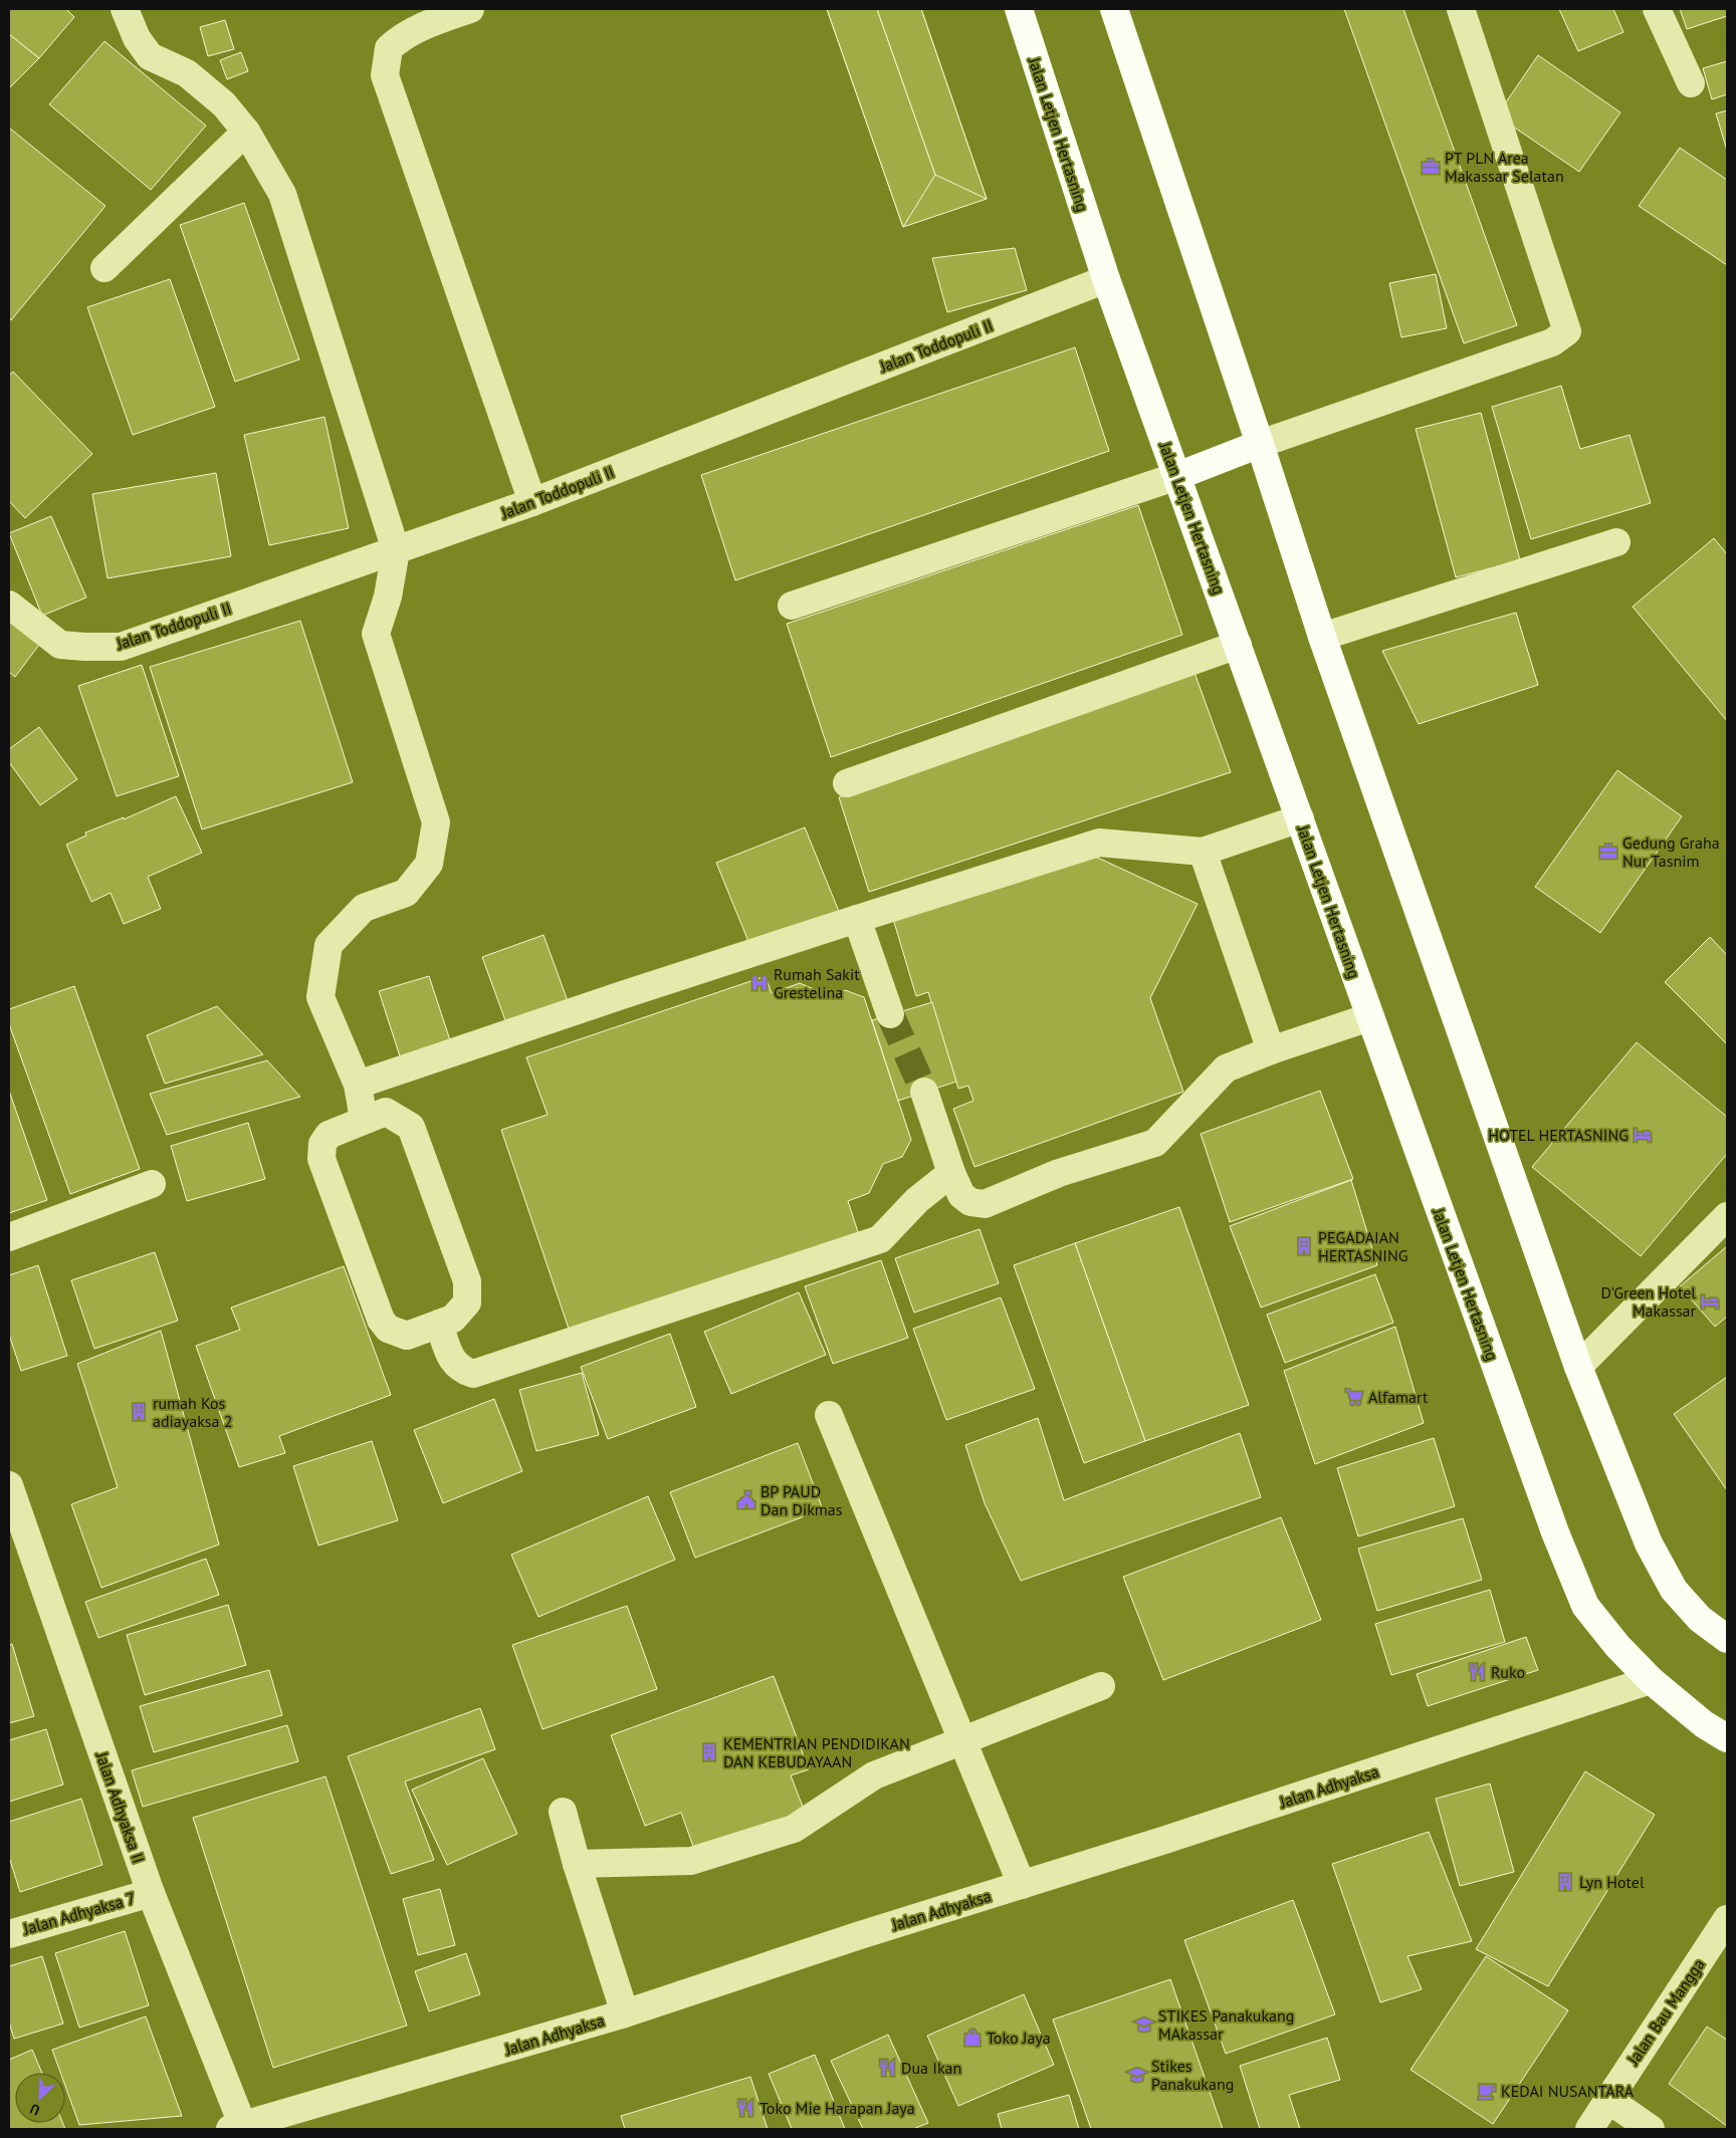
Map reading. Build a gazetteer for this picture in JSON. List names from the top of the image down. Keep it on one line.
{"streets":{"main road":["Jalan Letjen Hertasning"],"street":["Jalan Toddopuli II","Jalan Adhyaksa","Jalan Adhyaksa II","Jalan Adhyaksa 7","Jalan Bau Mangga"]},"crossings":[["Jalan Letjen Hertasning","Jalan Toddopuli II"],["Jalan Letjen Hertasning","Jalan Adhyaksa"],["Jalan Adhyaksa","Jalan Adhyaksa II"],["Jalan Adhyaksa II","Jalan Adhyaksa 7"]],"places":{"office":["PT PLN Area Makassar Selatan","Gedung Graha Nur Tasnim"],"hospital":["Rumah Sakit Grestelina"],"hotel":["HOTEL HERTASNING","D'Green Hotel Makassar"],"building":["PEGADAIAN HERTASNING","rumah Kos adiayaksa 2","KEMENTRIAN PENDIDIKAN DAN KEBUDAYAAN","Lyn Hotel"],"supermarket":["Alfamart"],"public building":["BP PAUD Dan Dikmas"],"restaurant":["Ruko","Dua Ikan","Toko Mie Harapan Jaya"],"school or university":["STIKES Panakukang MAkassar","Stikes Panakukang"],"shop":["Toko Jaya"],"cafe":["KEDAI NUSANTARA"]},"north":"bottom left"}
